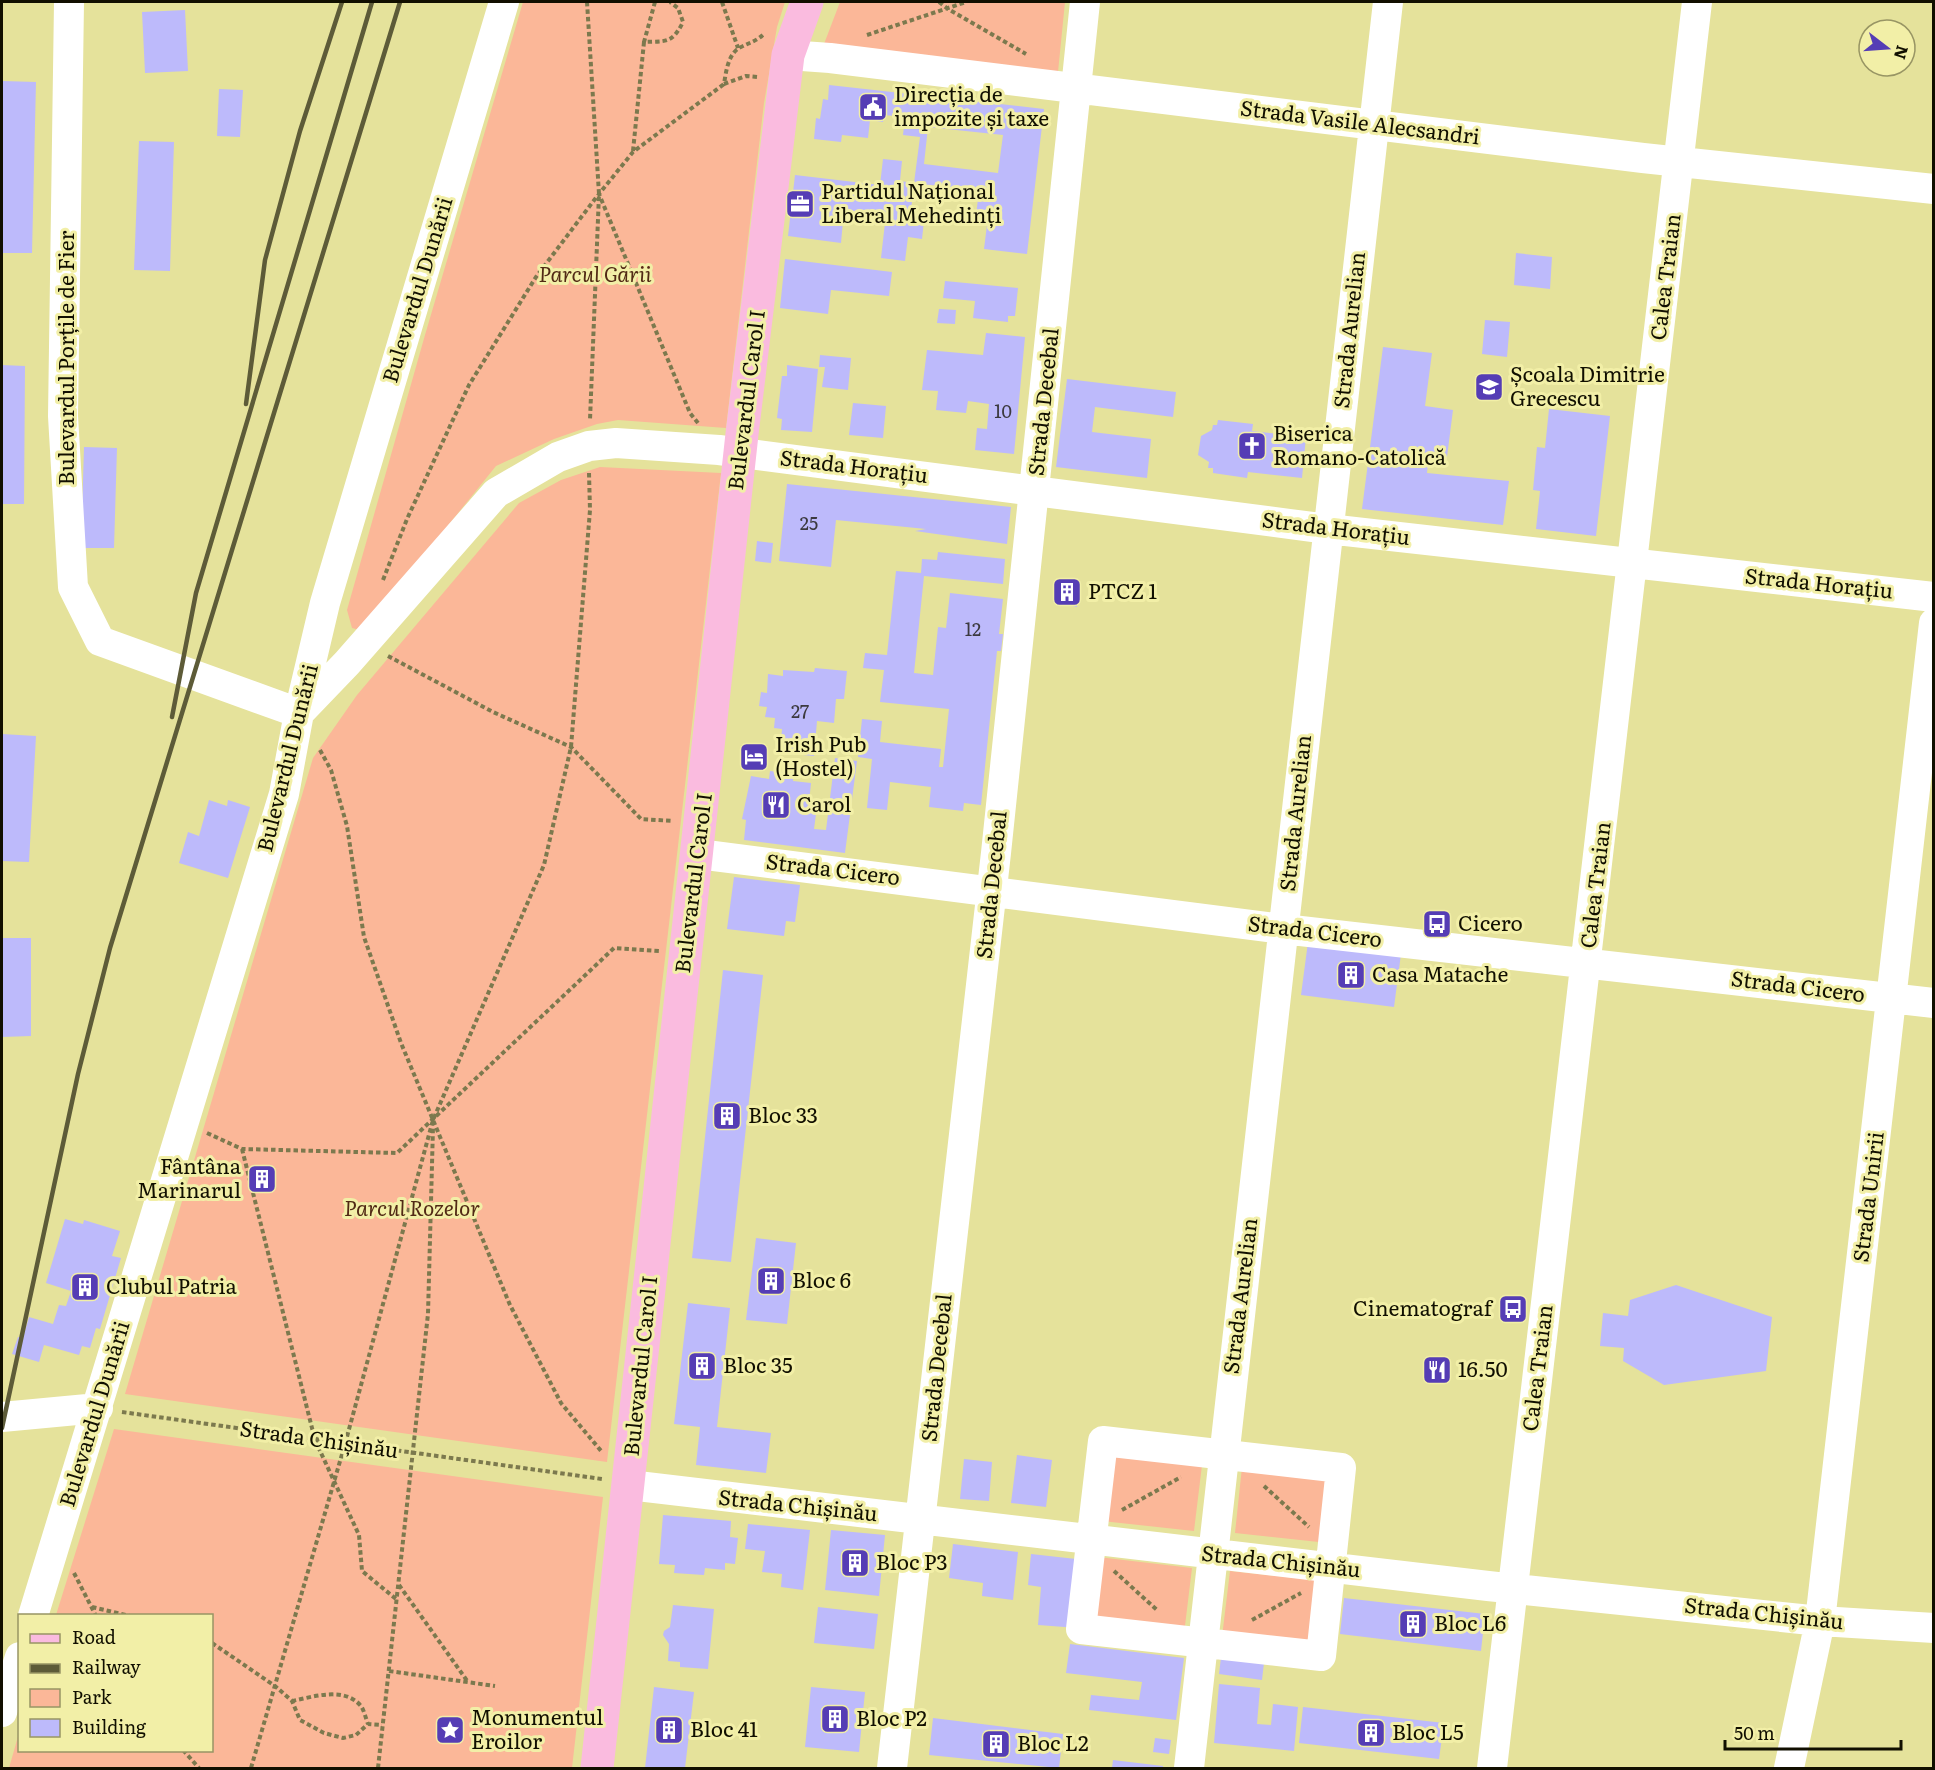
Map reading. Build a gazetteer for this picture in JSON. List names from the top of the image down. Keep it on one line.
{"streets":{"main road":["Bulevardul Carol I"],"street":["Strada Vasile Alecsandri","Calea Traian","Bulevardul Dunării","Strada Aurelian","Bulevardul Porțile de Fier","Strada Decebal","Strada Horațiu","Strada Cicero","Strada Unirii","Strada Chișinău"]},"crossings":[["Strada Vasile Alecsandri","Calea Traian"],["Strada Vasile Alecsandri","Strada Aurelian"],["Strada Vasile Alecsandri","Bulevardul Carol I"],["Strada Vasile Alecsandri","Strada Decebal"],["Calea Traian","Strada Horațiu"],["Calea Traian","Strada Cicero"],["Calea Traian","Strada Chișinău"],["Bulevardul Dunării","Bulevardul Porțile de Fier"],["Bulevardul Dunării","Strada Horațiu"],["Bulevardul Dunării","Strada Chișinău"],["Strada Aurelian","Strada Horațiu"],["Strada Aurelian","Strada Cicero"],["Strada Aurelian","Strada Chișinău"],["Bulevardul Porțile de Fier","Strada Horațiu"],["Bulevardul Carol I","Strada Horațiu"],["Bulevardul Carol I","Strada Cicero"],["Bulevardul Carol I","Strada Chișinău"],["Strada Decebal","Strada Horațiu"],["Strada Decebal","Strada Cicero"],["Strada Decebal","Strada Chișinău"],["Strada Cicero","Strada Unirii"],["Strada Unirii","Strada Chișinău"]],"parks":["Parcul Gării","Parcul Rozelor"],"places":{"public building":["Direcția de impozite și taxe"],"office":["Partidul Național Liberal Mehedinți"],"school or university":["Școala Dimitrie Grecescu"],"church":["Biserica Romano-Catolică"],"building":["PTCZ 1","Casa Matache","Bloc 33","Fântâna Marinarul","Bloc 6","Clubul Patria","Bloc 35","Bloc P3","Bloc L6","Bloc P2","Bloc 41","Bloc L5","Bloc L2"],"hotel":["Irish Pub (Hostel)"],"restaurant":["Carol","16.50"],"bus stop":["Cicero","Cinematograf"],"place":["Monumentul Eroilor"]},"house_numbers":["10","25","12","27"],"legend":["Road","Railway","Park","Building"],"scale_bar":"50 m","north":"right"}
